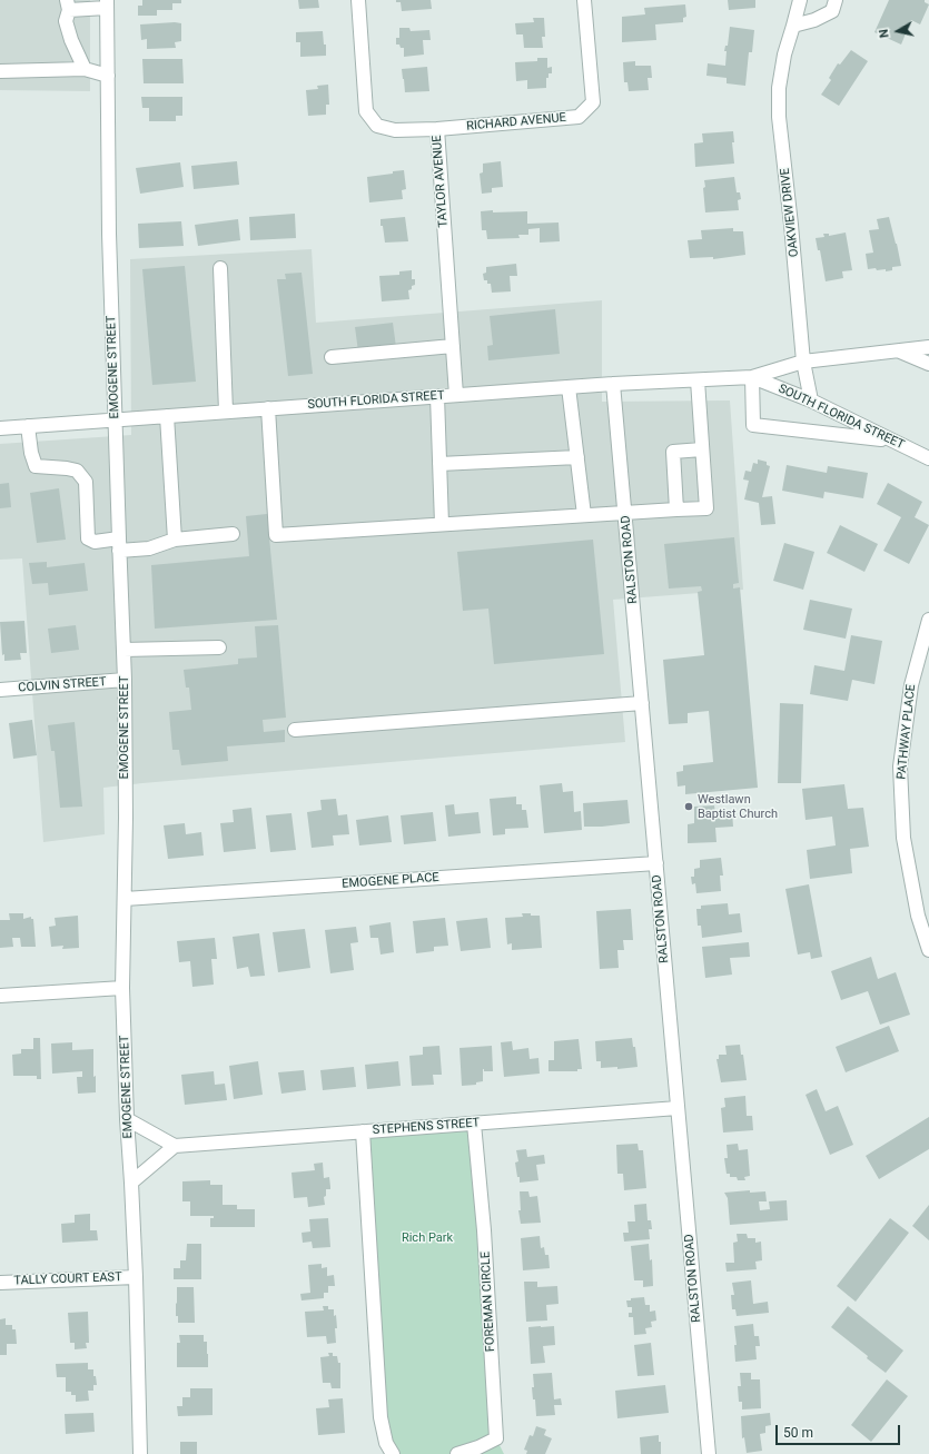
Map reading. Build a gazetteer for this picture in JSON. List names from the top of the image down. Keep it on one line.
{"streets":{"street":["RICHARD AVENUE","TAYLOR AVENUE","OAKVIEW DRIVE","EMOGENE STREET","SOUTH FLORIDA STREET","RALSTON ROAD","COLVIN STREET","PATHWAY PLACE","EMOGENE PLACE","STEPHENS STREET","TALLY COURT EAST","FOREMAN CIRCLE"]},"crossings":[["RICHARD AVENUE","TAYLOR AVENUE"],["TAYLOR AVENUE","SOUTH FLORIDA STREET"],["OAKVIEW DRIVE","SOUTH FLORIDA STREET"],["EMOGENE STREET","SOUTH FLORIDA STREET"],["EMOGENE STREET","COLVIN STREET"],["EMOGENE STREET","EMOGENE PLACE"],["EMOGENE STREET","TALLY COURT EAST"],["SOUTH FLORIDA STREET","RALSTON ROAD"],["RALSTON ROAD","EMOGENE PLACE"],["RALSTON ROAD","STEPHENS STREET"],["STEPHENS STREET","FOREMAN CIRCLE"]],"parks":["Rich Park"],"places":["Westlawn Baptist Church"],"scale_bar":"50 m","north":"left"}
